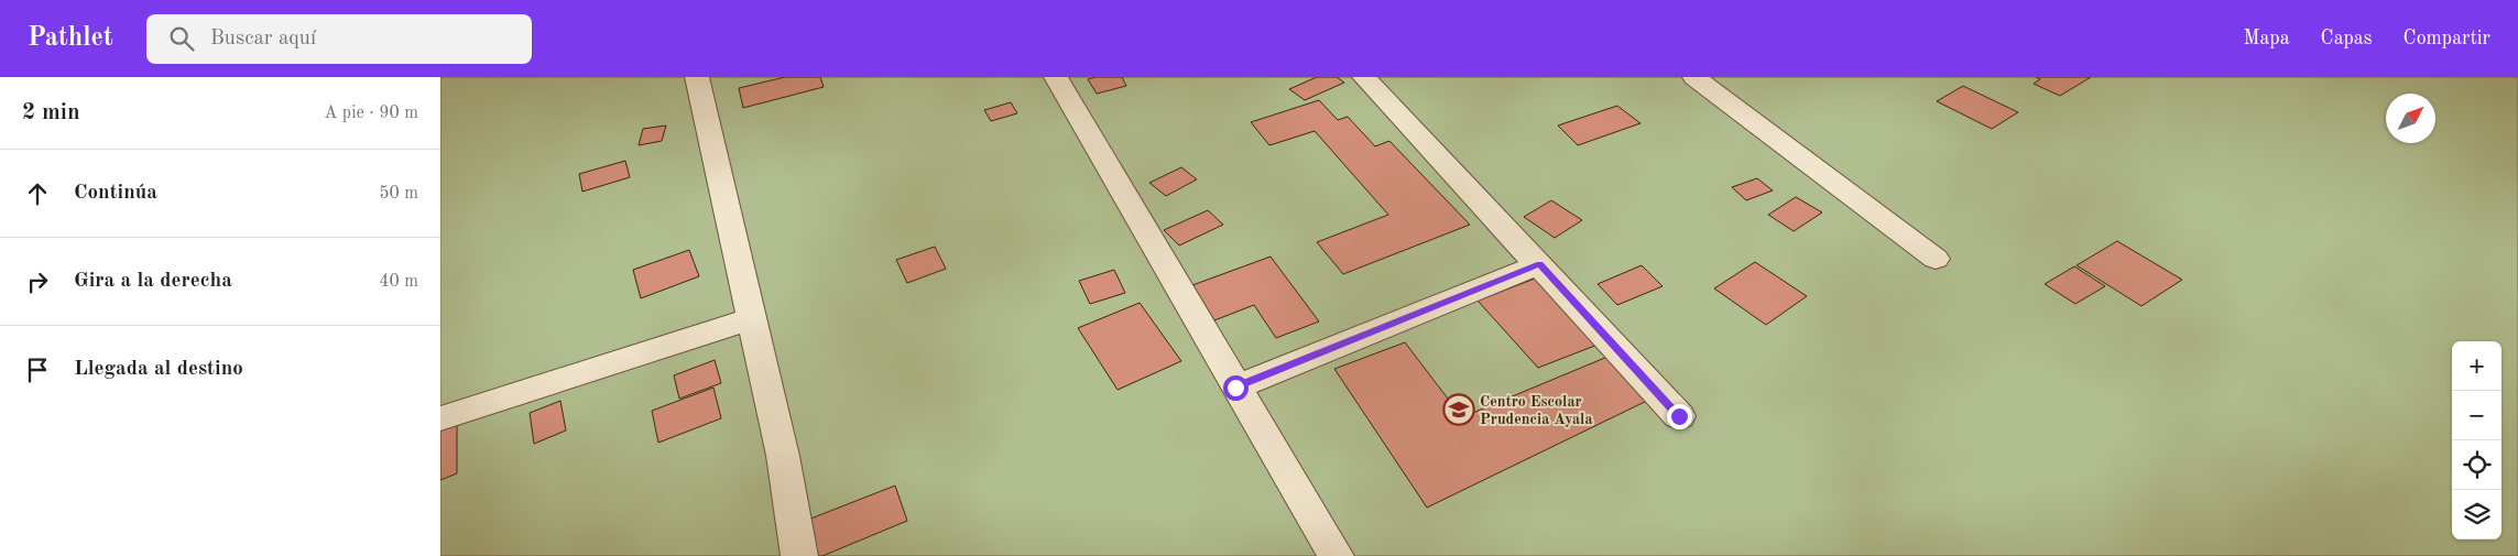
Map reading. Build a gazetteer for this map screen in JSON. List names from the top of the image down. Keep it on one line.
{"places":{"school or university":["Centro Escolar Prudencia Ayala"]},"north":"top right","page":{"header":"Pathlet","search":"Buscar aquí","nav":["Mapa","Capas","Compartir"],"heading":["2 min","A pie · 90 m"],"list":[["Continúa","50 m"],["Gira a la derecha","40 m"],"Llegada al destino"],"map_buttons":["+","−"]}}
